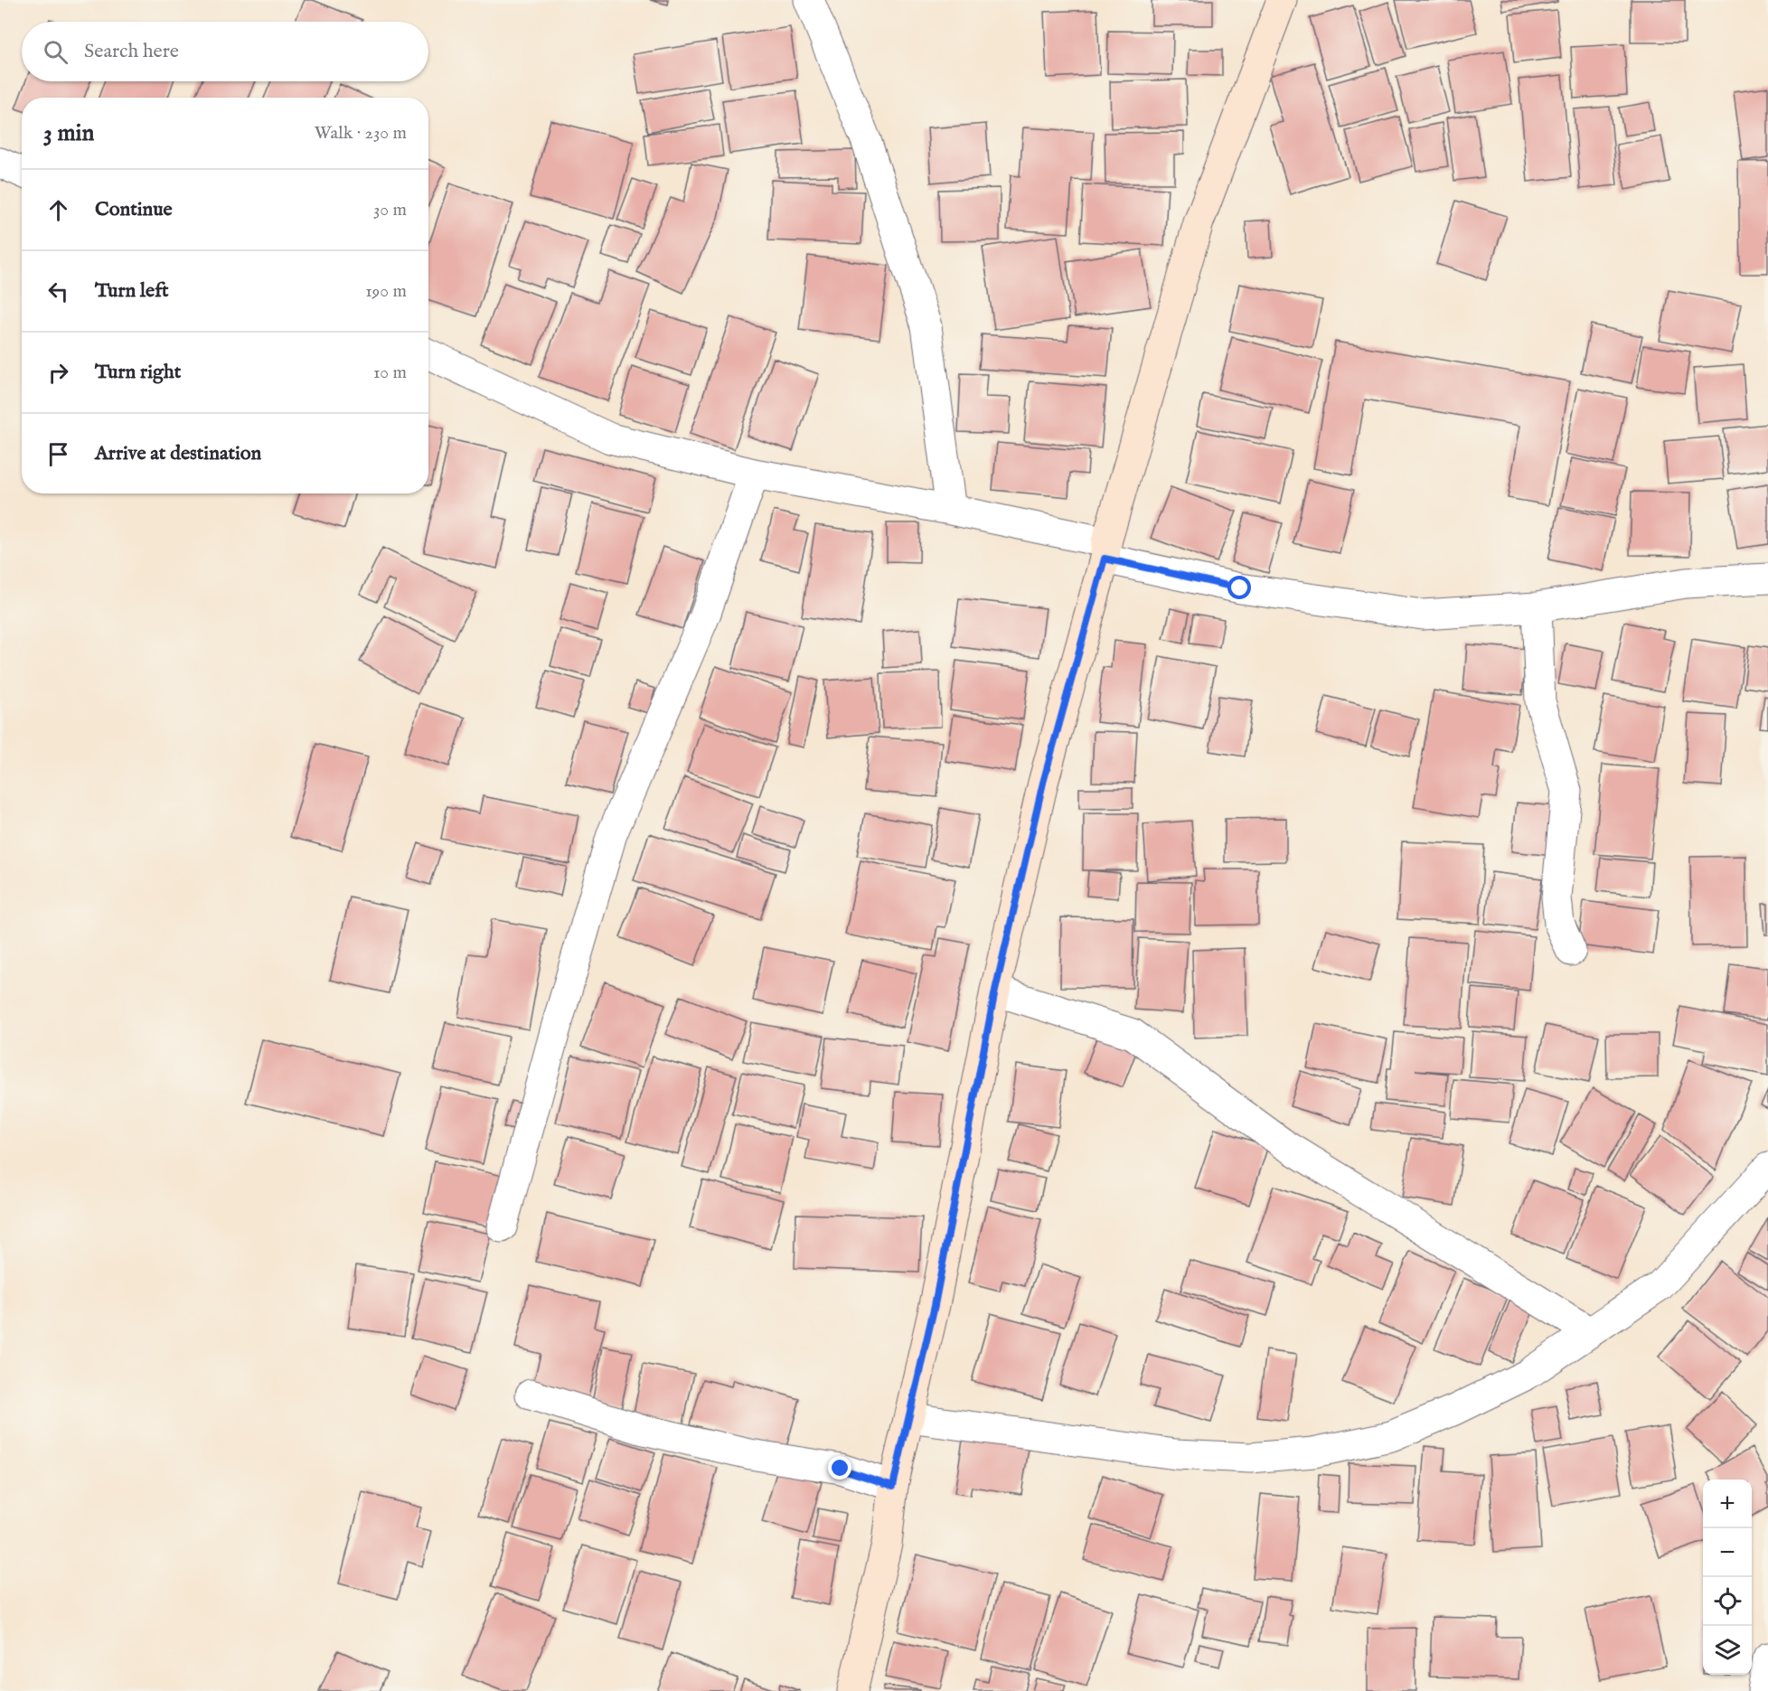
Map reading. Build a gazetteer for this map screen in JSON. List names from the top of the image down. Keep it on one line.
{"page":{"search":"Search here","heading":["3 min","Walk · 230 m"],"list":[["Continue","30 m"],["Turn left","190 m"],["Turn right","10 m"],"Arrive at destination"],"map_buttons":["+","−"]}}
